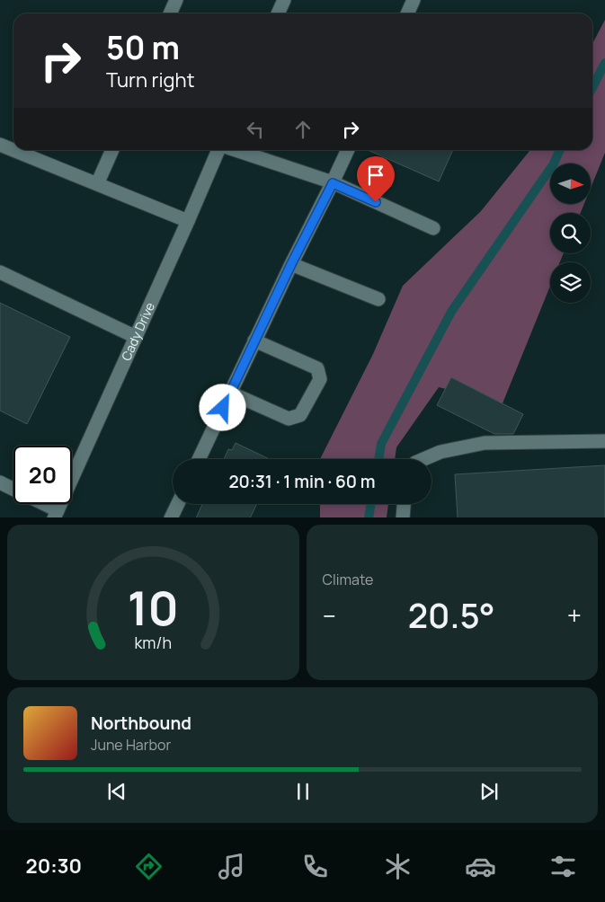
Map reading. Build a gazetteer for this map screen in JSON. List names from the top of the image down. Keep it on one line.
{"streets":{"street":["Cady Drive"]},"north":"right","page":{"turn":["50 m","Turn right"],"limit":"20","trip":"20:31 · 1 min · 60 m","tile":"Climate","heat":["−","20.5°","+"],"song":["Northbound","June Harbor"],"tabs":"20:30","gauge":["10","km/h"]}}
